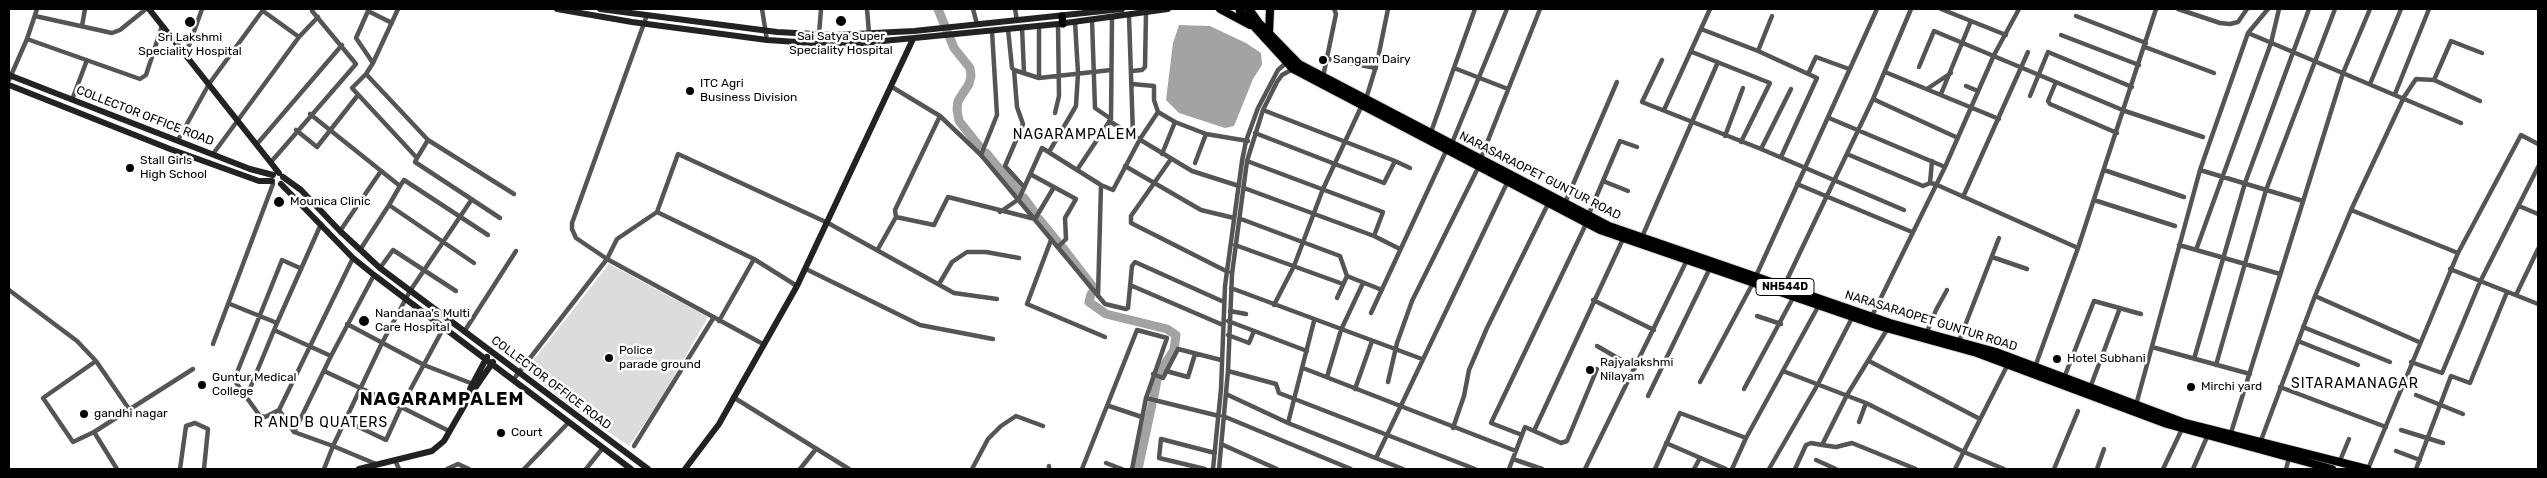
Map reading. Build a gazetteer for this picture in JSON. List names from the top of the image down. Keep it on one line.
{"streets":{"highway":["NARASARAOPET GUNTUR ROAD","NH544D"],"street":["COLLECTOR OFFICE ROAD"]},"crossings":[["NARASARAOPET GUNTUR ROAD","NH544D"]],"districts":["NAGARAMPALEM","SITARAMANAGAR","NAGARAMPALEM","R AND B QUATERS"],"places":["Sai Satya Super Speciality Hospital","Sri Lakshmi Speciality Hospital","Sangam Dairy","ITC Agri Business Division","Stall Girls High School","Mounica Clinic","Nandanaa's Multi Care Hospital","Police parade ground","Hotel Subhani","Rajyalakshmi Nilayam","Guntur Medical College","Mirchi yard","gandhi nagar","Court"]}
